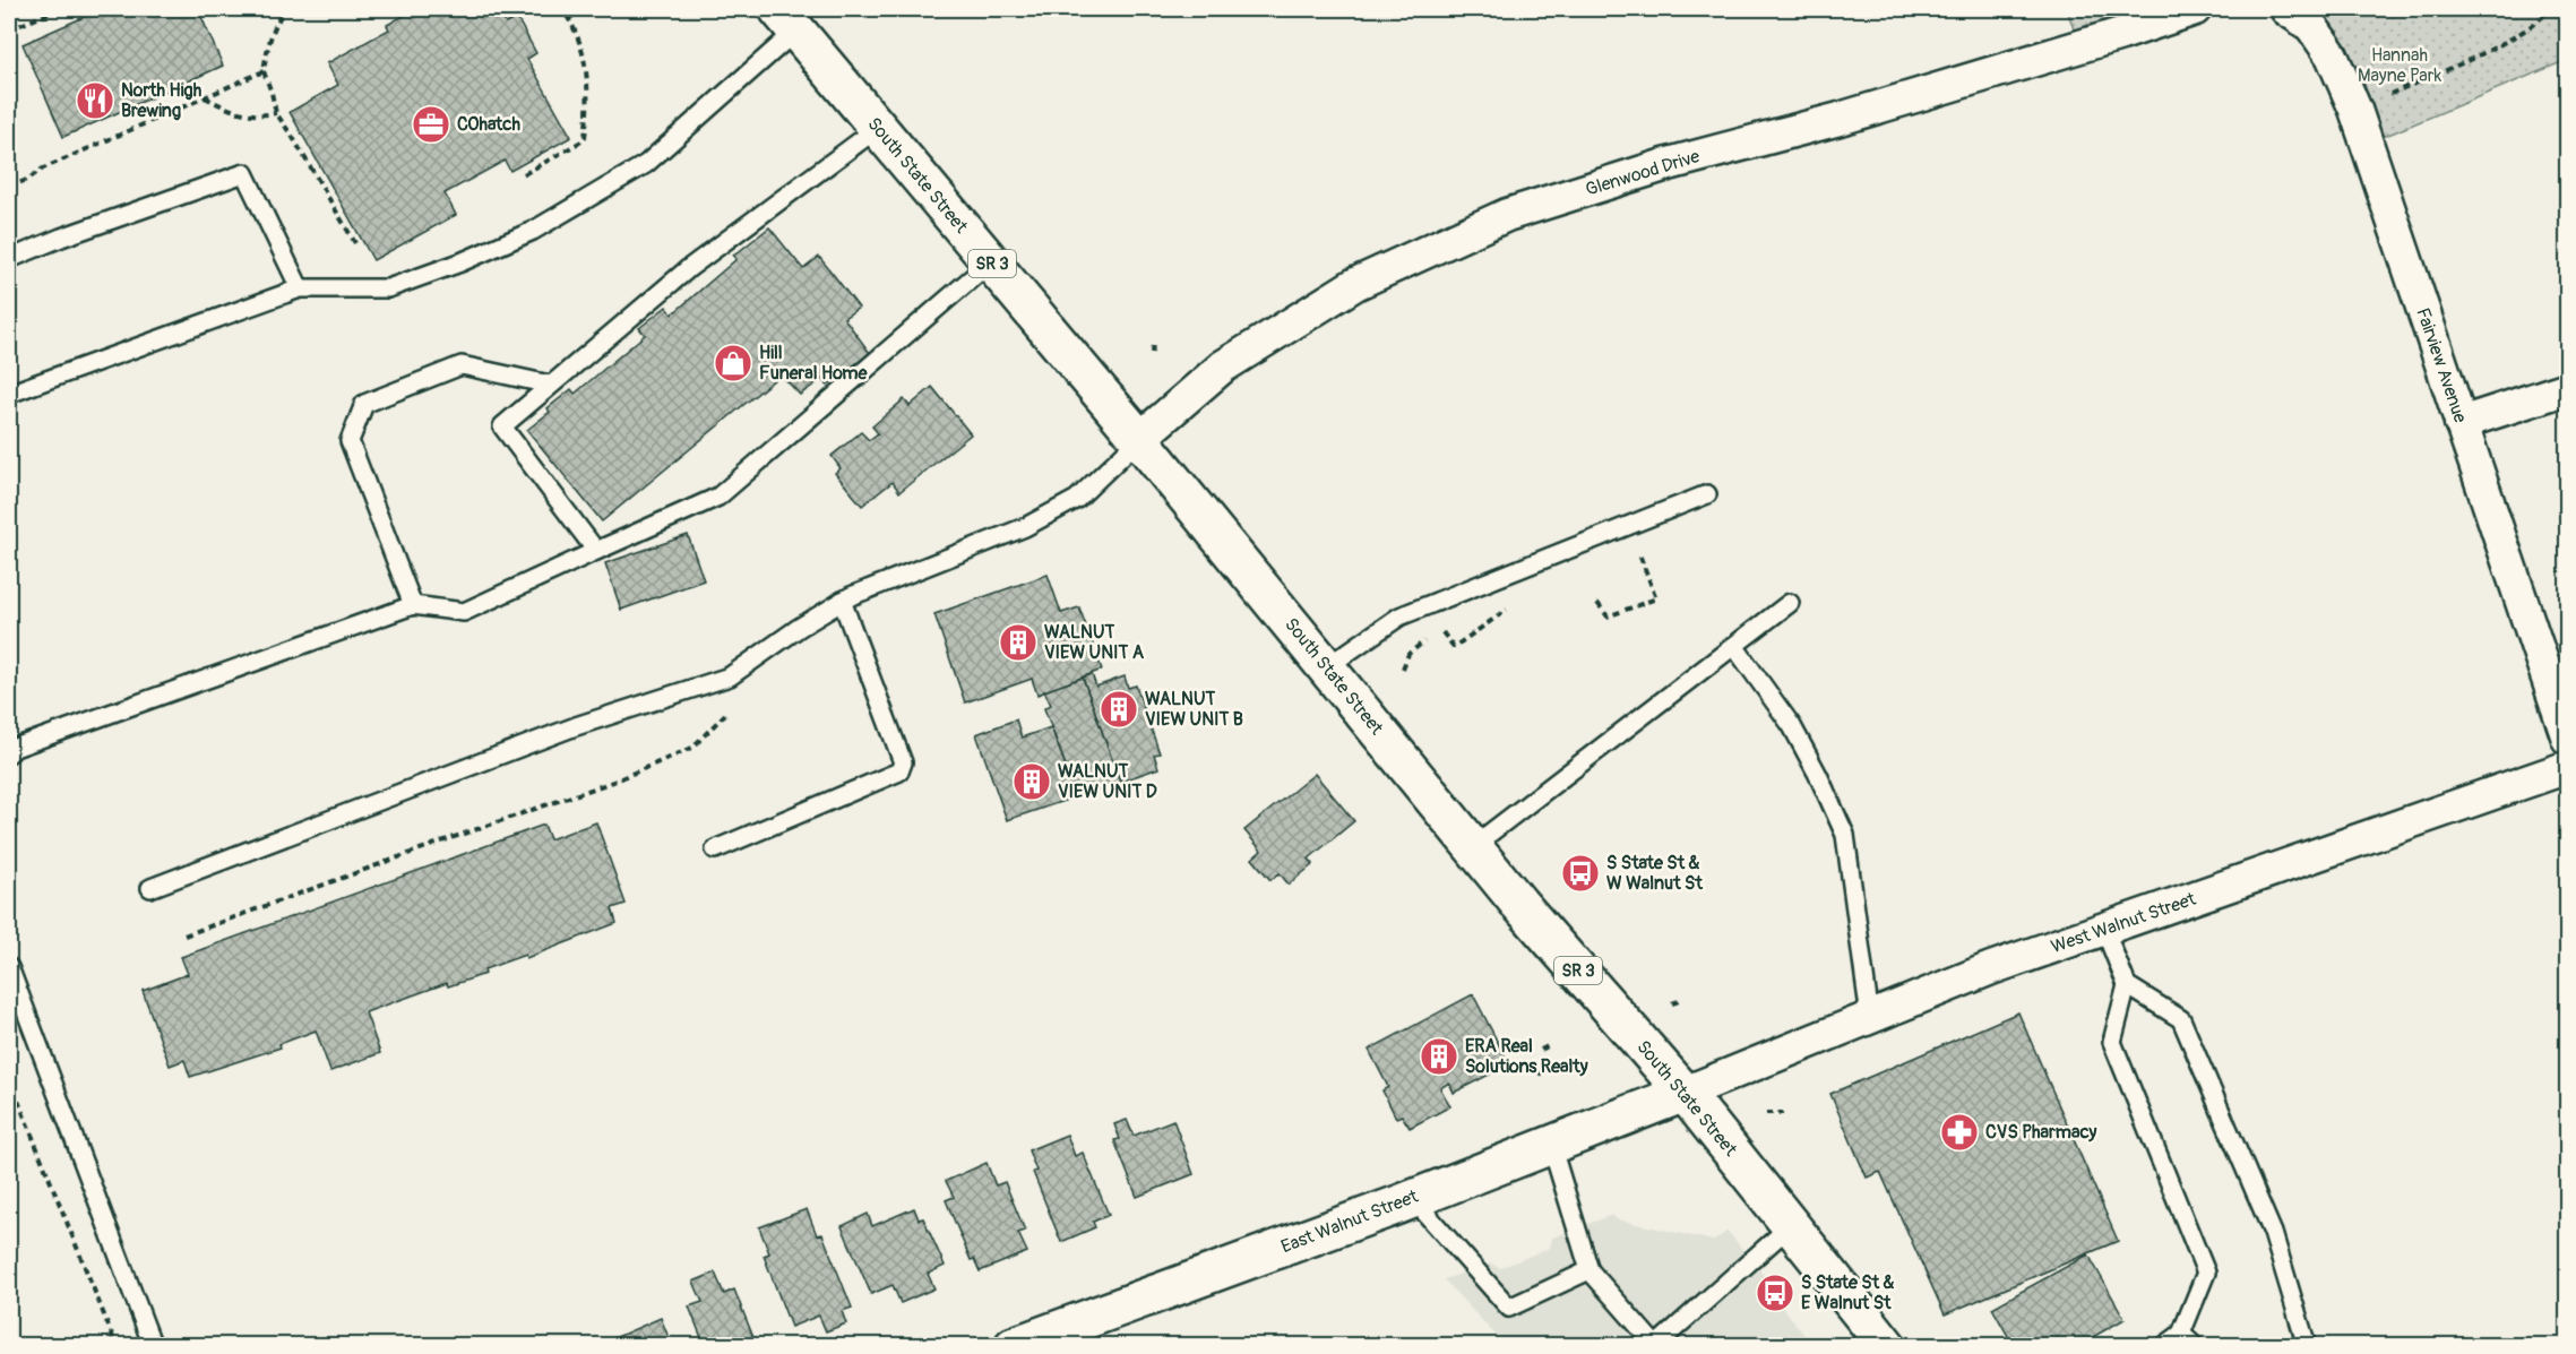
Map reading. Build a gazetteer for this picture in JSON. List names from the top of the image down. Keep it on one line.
{"streets":{"main road":["South State Street","SR 3","East Walnut Street"],"street":["Glenwood Drive","Fairview Avenue","West Walnut Street"]},"crossings":[["Glenwood Drive","South State Street"],["South State Street","West Walnut Street"],["South State Street","East Walnut Street"],["West Walnut Street","East Walnut Street"]],"parks":["Hannah Mayne Park"],"places":{"restaurant":["North High Brewing"],"office":["COhatch"],"shop":["Hill Funeral Home"],"building":["WALNUT VIEW UNIT A","WALNUT VIEW UNIT B","WALNUT VIEW UNIT D","ERA Real Solutions Realty"],"bus stop":["S State St & W Walnut St","S State St & E Walnut St"],"pharmacy":["CVS Pharmacy"]}}
